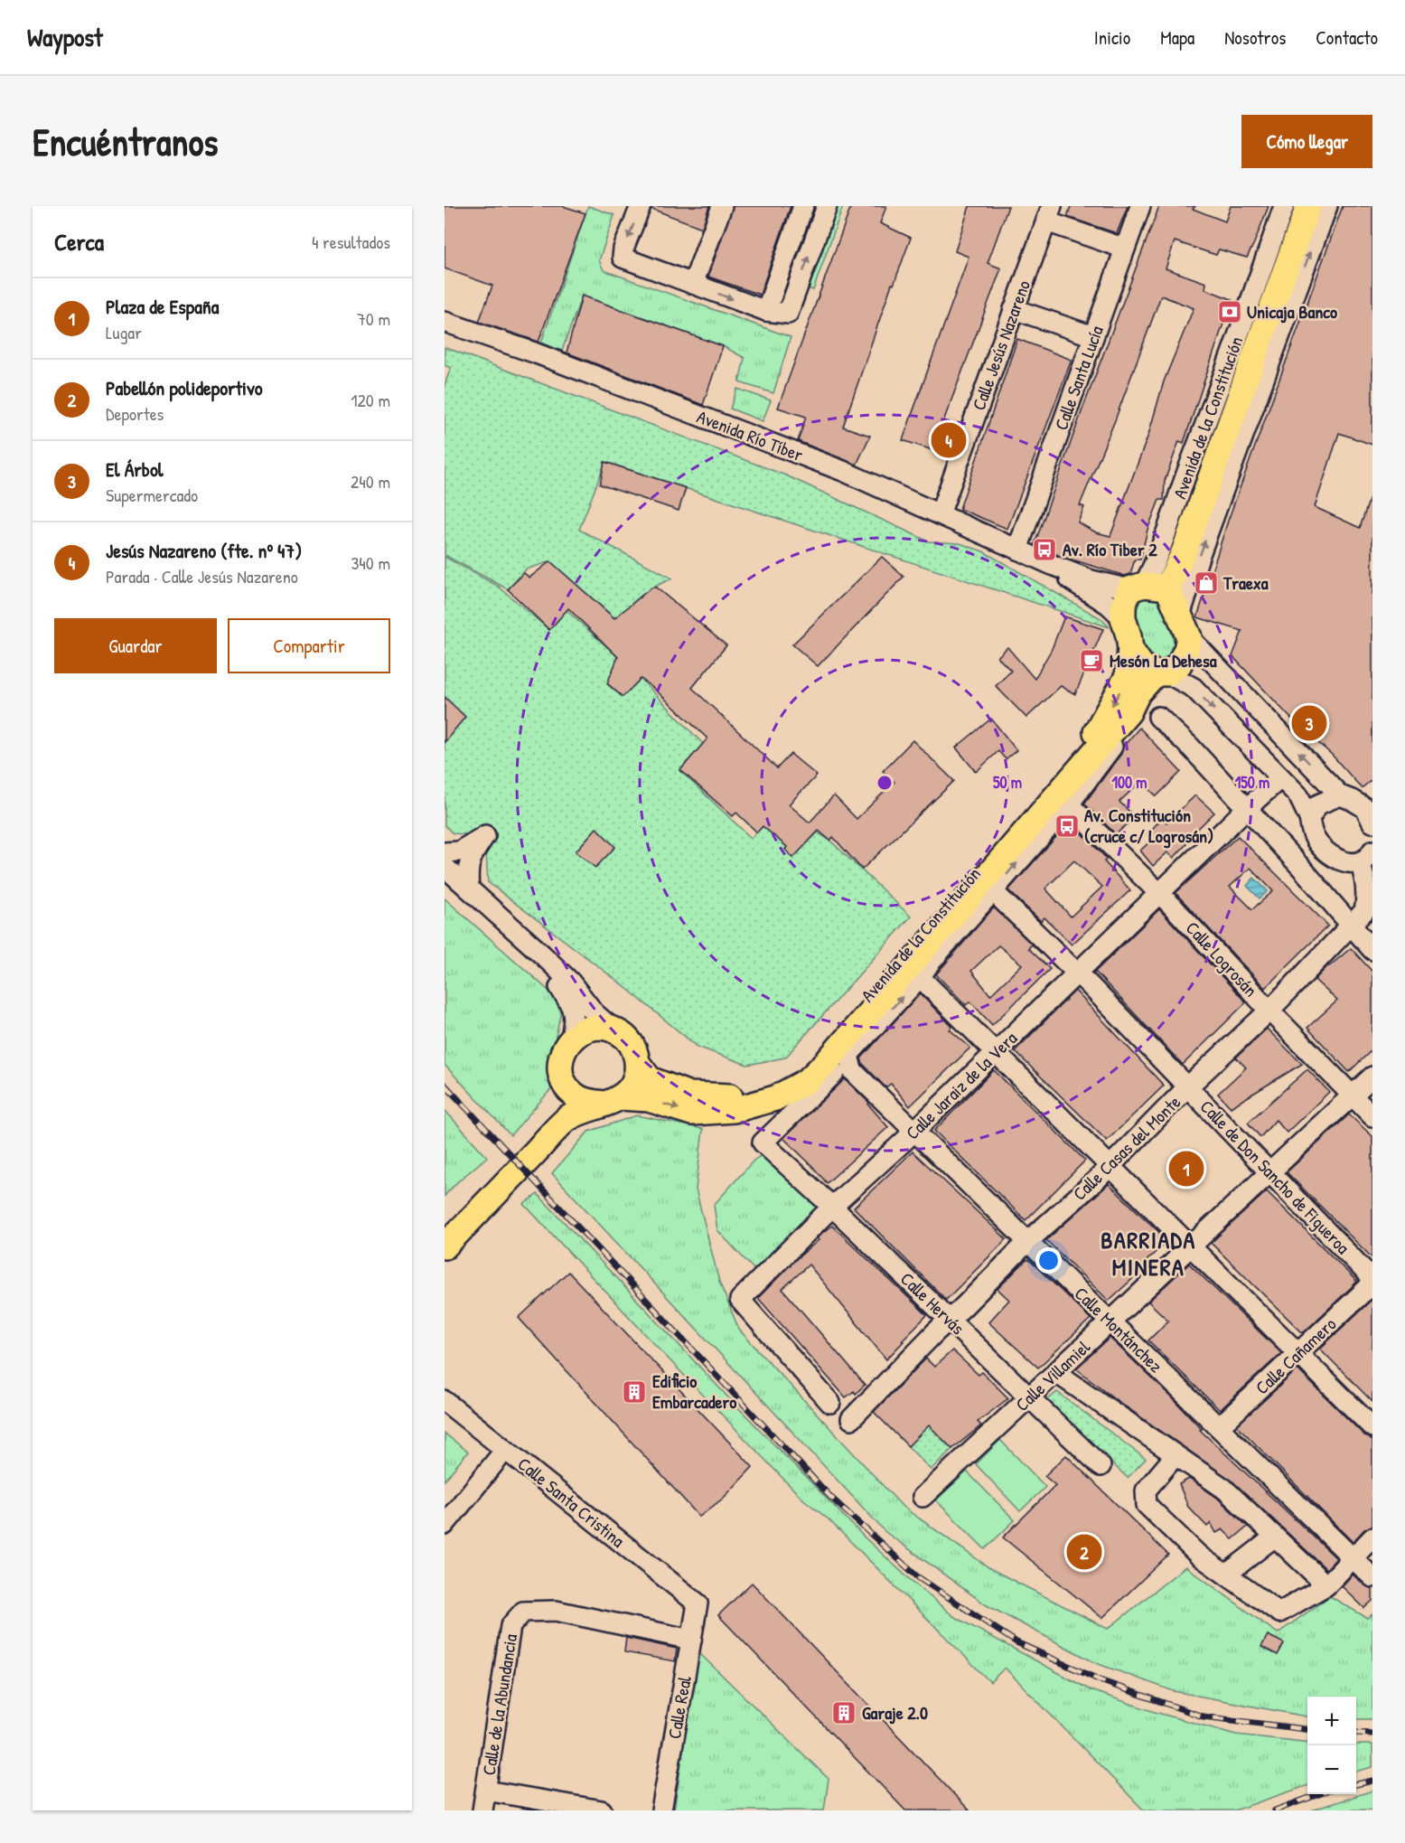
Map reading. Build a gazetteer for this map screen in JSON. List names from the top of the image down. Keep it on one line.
{"streets":{"main road":["Avenida de la Constitución"],"street":["Calle Jesús Nazareno","Calle Santa Lucía","Avenida Río Tíber","Calle Logrosán","Calle Jaraiz de la Vera","Calle Casas del Monte","Calle de Don Sancho de Figueroa","Calle Hervás","Calle Montánchez","Calle Cañamero","Calle Villamiel","Calle Santa Cristina","Calle de la Abundancia","Calle Real"]},"crossings":[["Calle Jesús Nazareno","Avenida Río Tíber"],["Calle Santa Lucía","Avenida Río Tíber"],["Avenida de la Constitución","Avenida Río Tíber"],["Avenida de la Constitución","Calle Logrosán"],["Avenida de la Constitución","Calle de Don Sancho de Figueroa"],["Avenida de la Constitución","Calle Montánchez"],["Calle Logrosán","Calle Jaraiz de la Vera"],["Calle Logrosán","Calle Casas del Monte"],["Calle Logrosán","Calle Villamiel"],["Calle Jaraiz de la Vera","Calle de Don Sancho de Figueroa"],["Calle Jaraiz de la Vera","Calle Hervás"],["Calle Jaraiz de la Vera","Calle Montánchez"],["Calle Casas del Monte","Calle de Don Sancho de Figueroa"],["Calle Casas del Monte","Calle Hervás"],["Calle Casas del Monte","Calle Montánchez"],["Calle de Don Sancho de Figueroa","Calle Villamiel"],["Calle Hervás","Calle Villamiel"],["Calle Montánchez","Calle Cañamero"],["Calle Montánchez","Calle Villamiel"],["Calle Santa Cristina","Calle Real"],["Calle de la Abundancia","Calle Real"]],"districts":["BARRIADA MINERA"],"places":{"bank":["Unicaja Banco"],"bus stop":["Av. Río Tiber 2","Av. Constitución (cruce c/ Logrosán)"],"shop":["Traexa"],"cafe":["Mesón La Dehesa"],"building":["Edificio Embarcadero","Garaje 2.0"]},"page":{"header":"Waypost","nav":["Inicio","Mapa","Nosotros","Contacto"],"buttons":["Cómo llegar",["Guardar","Compartir"]],"title":"Encuéntranos","heading":["Cerca","4 resultados"],"list":[{"mark":"1","name":"Plaza de España","note":"Lugar","value":"70 m"},{"mark":"2","name":"Pabellón polideportivo","note":"Deportes","value":"120 m"},{"mark":"3","name":"El Árbol","note":"Supermercado","value":"240 m"},{"mark":"4","name":"Jesús Nazareno (fte. nº 47)","note":"Parada · Calle Jesús Nazareno","value":"340 m"}],"pins":["4","3","1","2"],"map_buttons":["+","−"]},"rings":["50 m","100 m","150 m"]}
